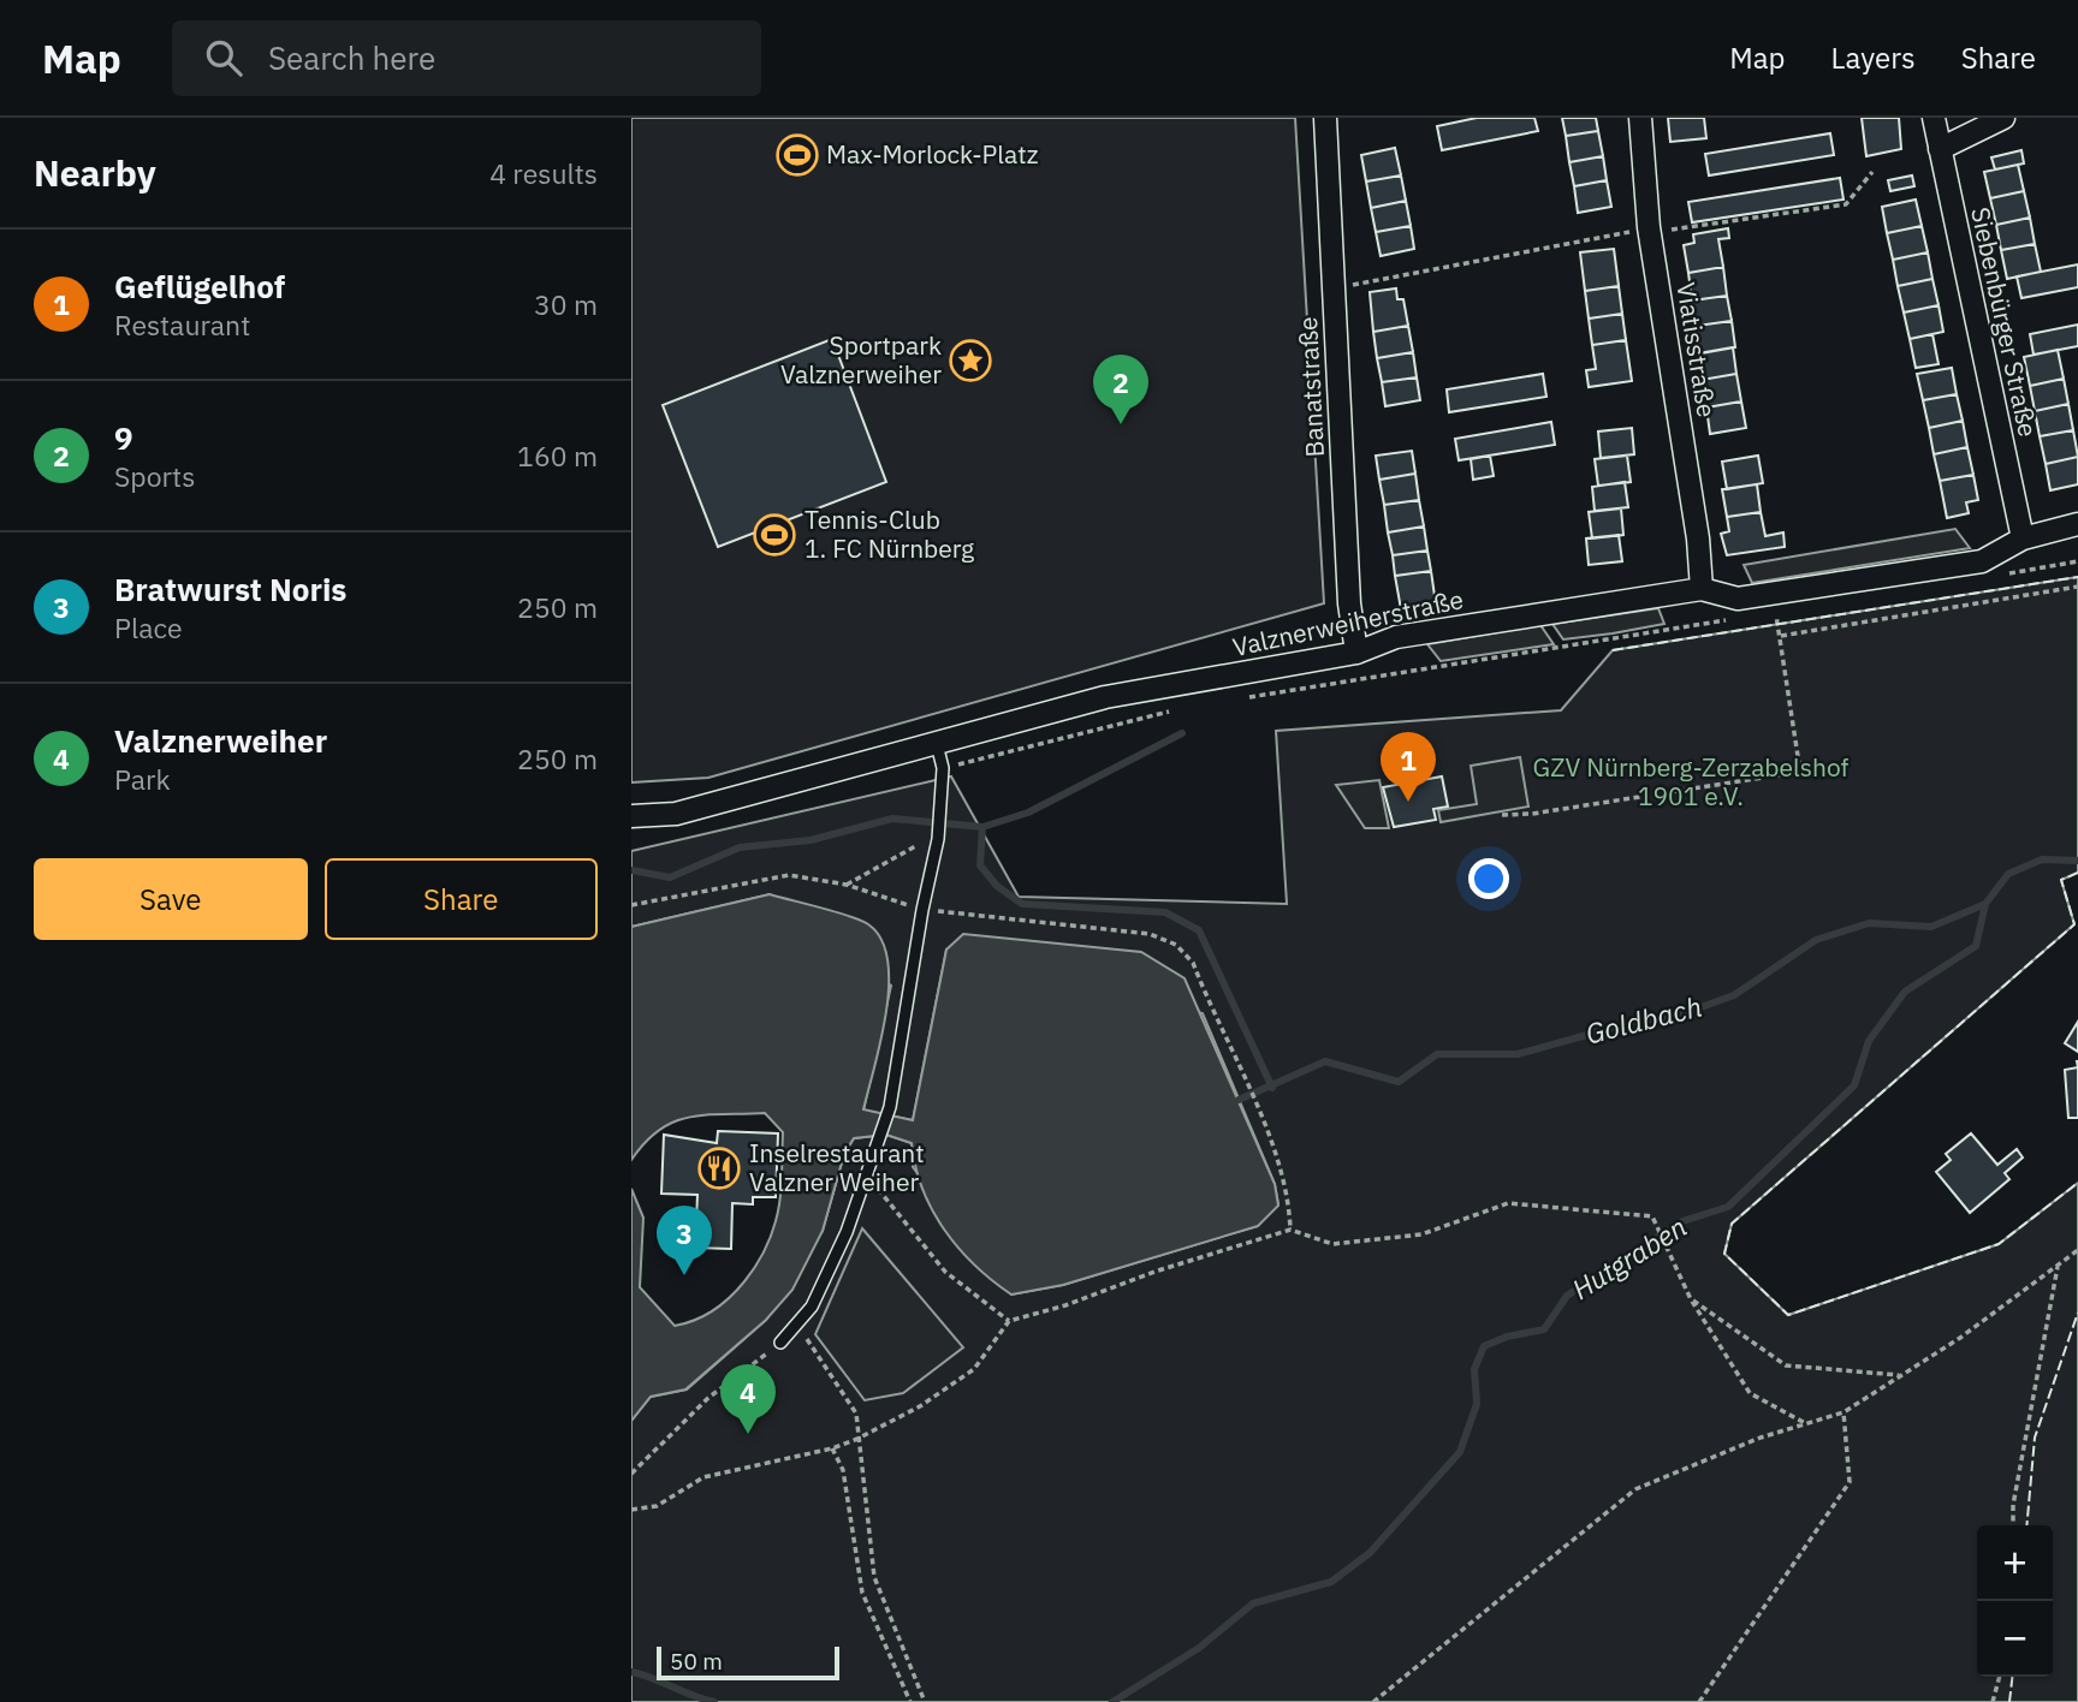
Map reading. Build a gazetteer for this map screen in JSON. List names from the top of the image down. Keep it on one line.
{"streets":{"street":["Siebenbürger Straße","Viatisstraße","Banatstraße","Valznerweiherstraße"]},"crossings":[["Siebenbürger Straße","Valznerweiherstraße"],["Viatisstraße","Valznerweiherstraße"],["Banatstraße","Valznerweiherstraße"]],"water":["Goldbach","Hutgraben"],"parks":["GZV Nürnberg-Zerzabelshof 1901 e.V."],"places":{"sports":["Max-Morlock-Platz","Tennis-Club 1. FC Nürnberg"],"place":["Sportpark Valznerweiher"],"restaurant":["Inselrestaurant Valzner Weiher"]},"scale_bar":"50 m","page":{"header":"Map","search":"Search here","nav":["Map","Layers","Share"],"heading":["Nearby","4 results"],"list":[{"mark":"1","name":"Geflügelhof","note":"Restaurant","value":"30 m"},{"mark":"2","name":"9","note":"Sports","value":"160 m"},{"mark":"3","name":"Bratwurst Noris","note":"Place","value":"250 m"},{"mark":"4","name":"Valznerweiher","note":"Park","value":"250 m"}],"pins":["2","1","3","4"],"buttons":["Save","Share"],"map_buttons":["+","−"],"scale":"50 m"}}
